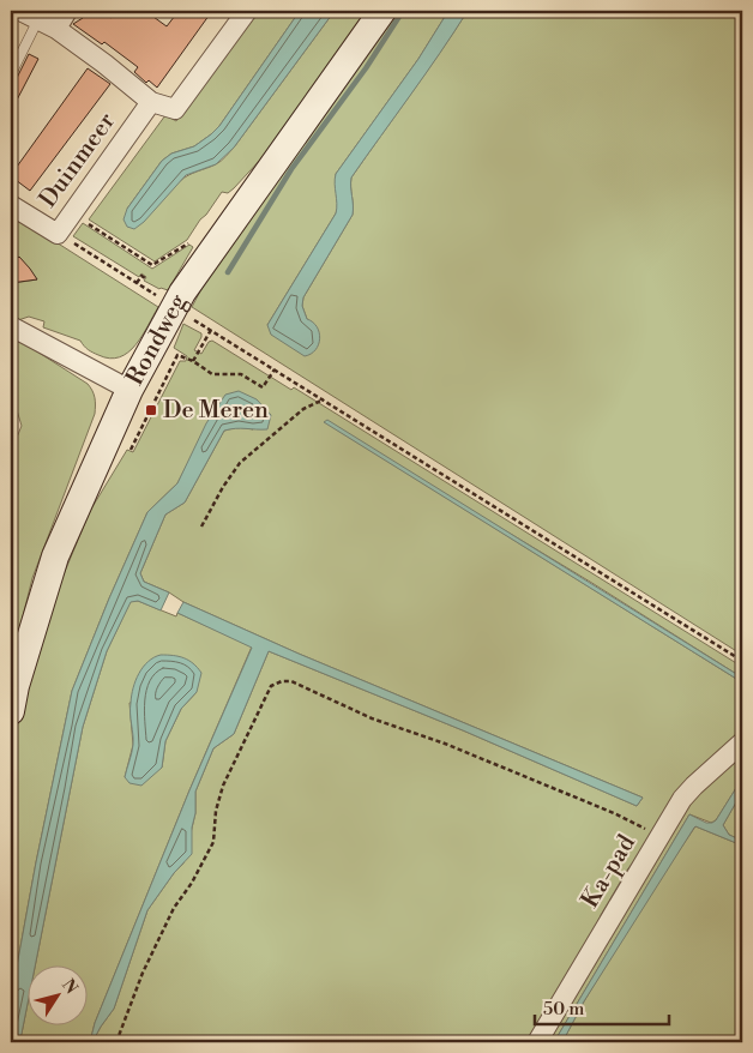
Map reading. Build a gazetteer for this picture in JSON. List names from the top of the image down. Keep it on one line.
{"streets":{"main road":["Rondweg"],"street":["Duinmeer","Ka-pad"]},"places":{"transit":["De Meren"]},"scale_bar":"50 m","north":"top right"}
